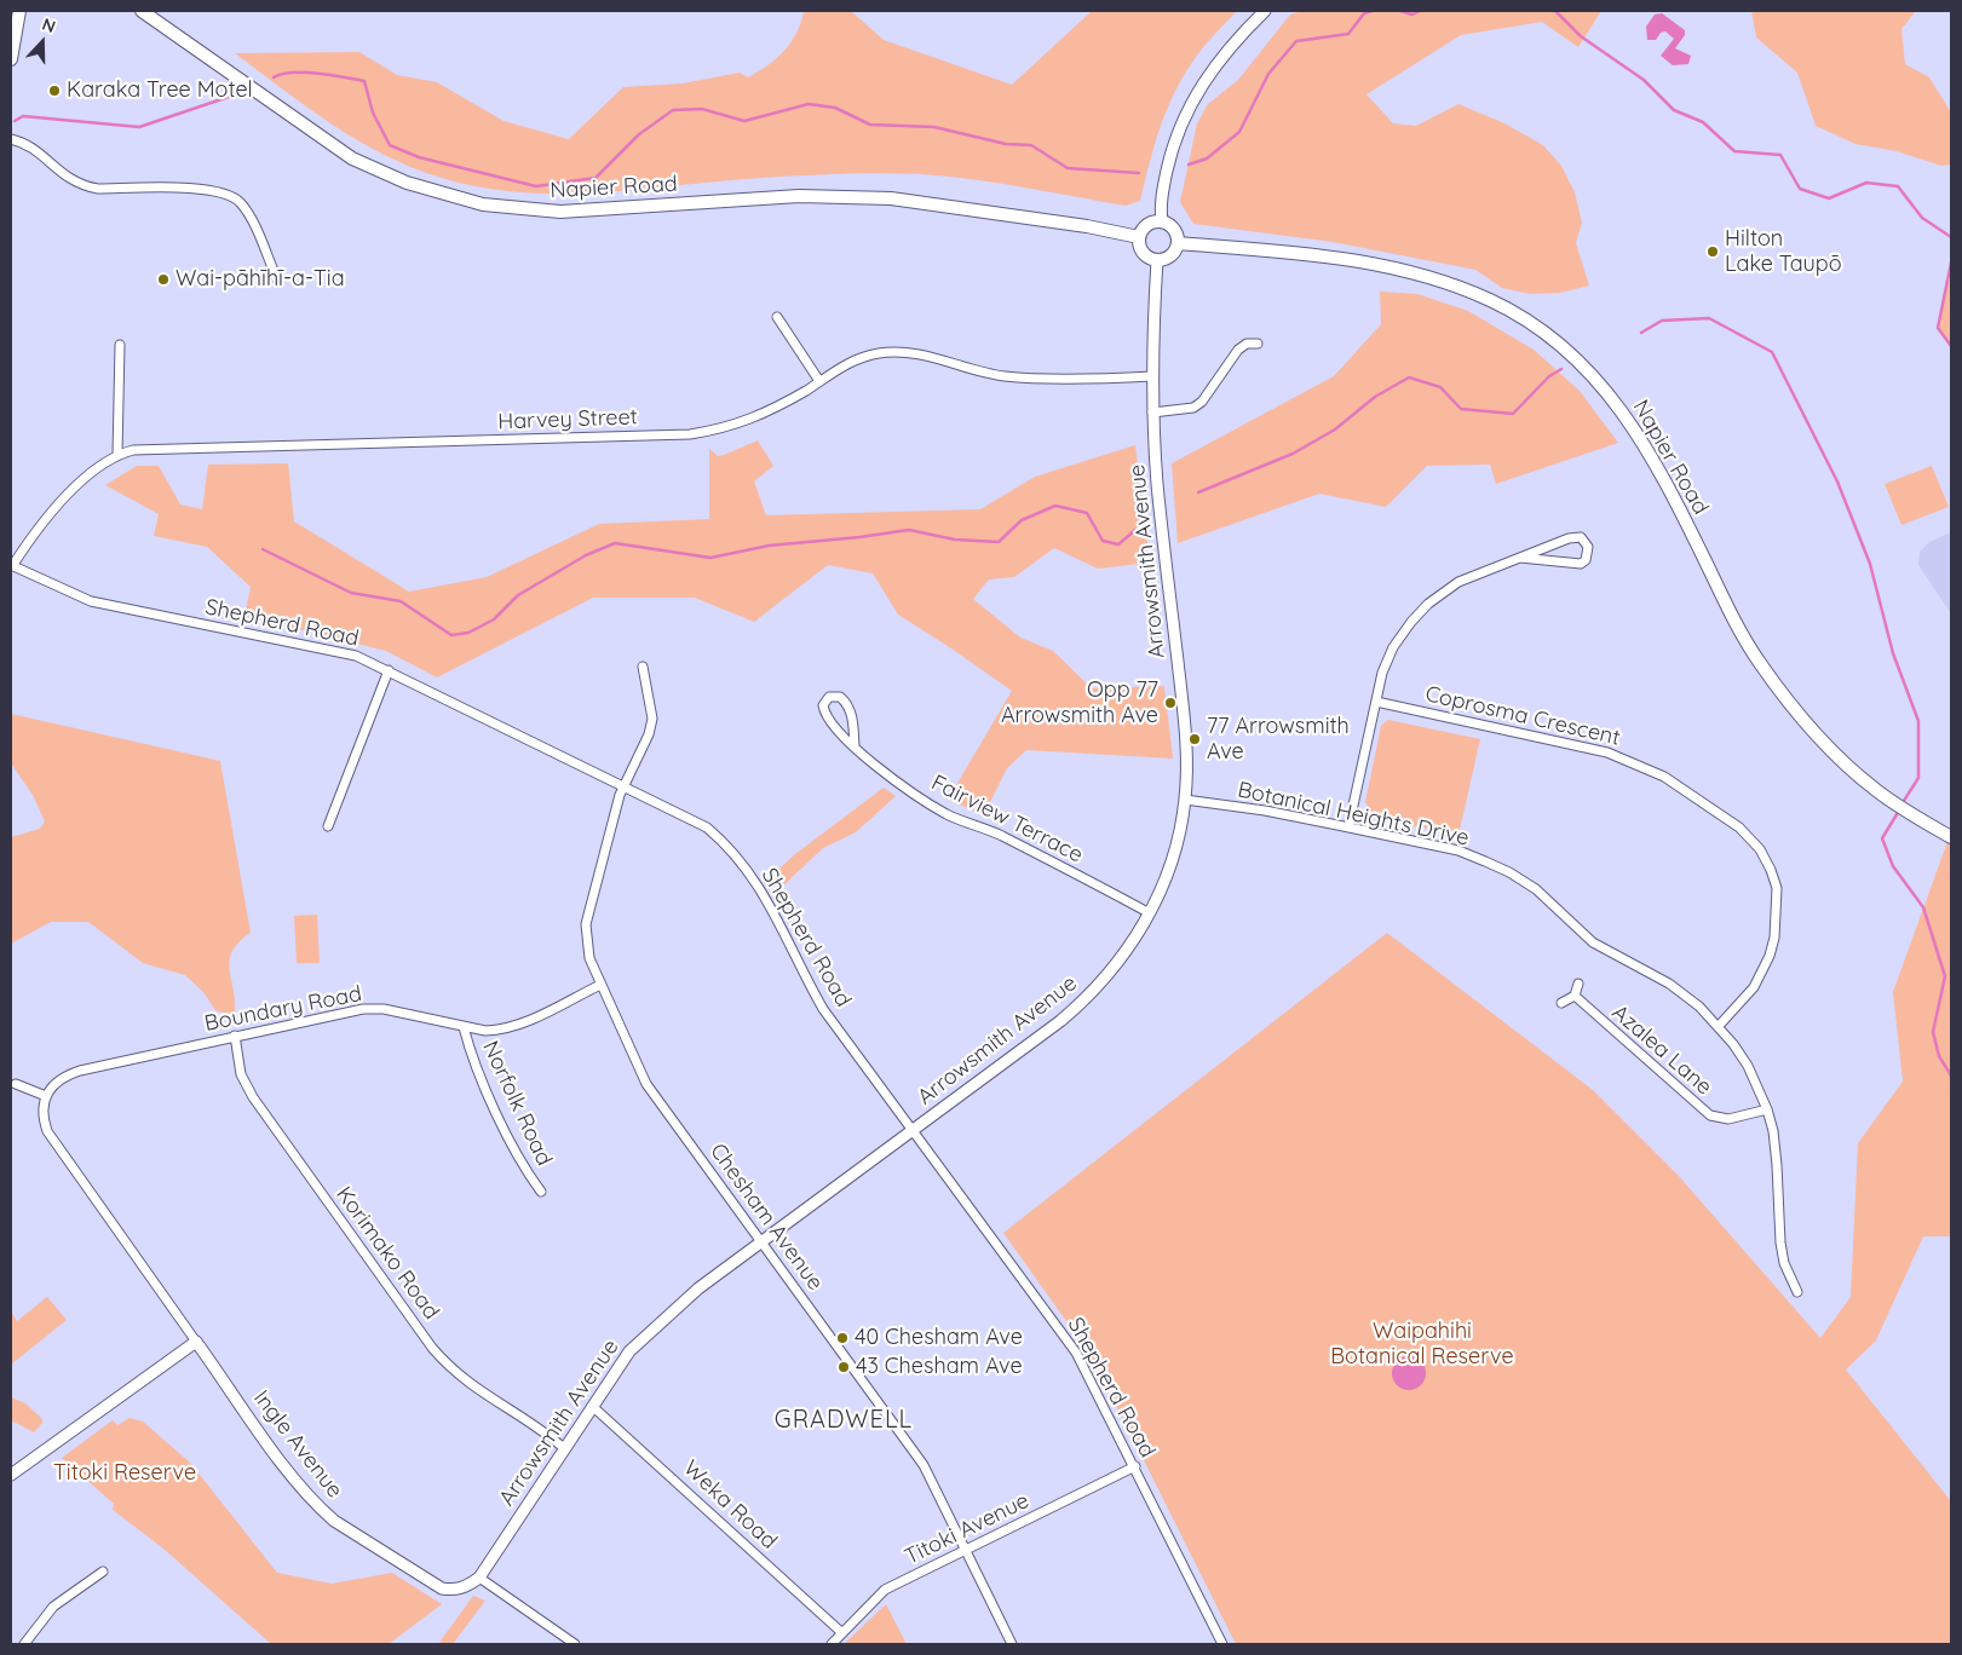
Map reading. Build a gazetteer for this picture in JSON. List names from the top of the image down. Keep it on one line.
{"streets":{"main road":["Napier Road"],"street":["Harvey Street","Arrowsmith Avenue","Shepherd Road","Coprosma Crescent","Botanical Heights Drive","Fairview Terrace","Boundary Road","Azalea Lane","Norfolk Road","Chesham Avenue","Korimako Road","Ingle Avenue","Weka Road","Titoki Avenue"]},"crossings":[["Napier Road","Arrowsmith Avenue"],["Harvey Street","Arrowsmith Avenue"],["Harvey Street","Shepherd Road"],["Arrowsmith Avenue","Shepherd Road"],["Arrowsmith Avenue","Botanical Heights Drive"],["Arrowsmith Avenue","Fairview Terrace"],["Arrowsmith Avenue","Chesham Avenue"],["Arrowsmith Avenue","Korimako Road"],["Arrowsmith Avenue","Ingle Avenue"],["Arrowsmith Avenue","Weka Road"],["Shepherd Road","Chesham Avenue"],["Shepherd Road","Titoki Avenue"],["Coprosma Crescent","Botanical Heights Drive"],["Botanical Heights Drive","Azalea Lane"],["Boundary Road","Norfolk Road"],["Boundary Road","Chesham Avenue"],["Boundary Road","Korimako Road"],["Chesham Avenue","Titoki Avenue"],["Weka Road","Titoki Avenue"]],"districts":["GRADWELL"],"parks":["Waipahihi Botanical Reserve","Titoki Reserve"],"places":["Karaka Tree Motel","Hilton Lake Taupō","Wai-pāhīhī-a-Tia","Opp 77 Arrowsmith Ave","77 Arrowsmith Ave","40 Chesham Ave","43 Chesham Ave"],"north":"top"}
